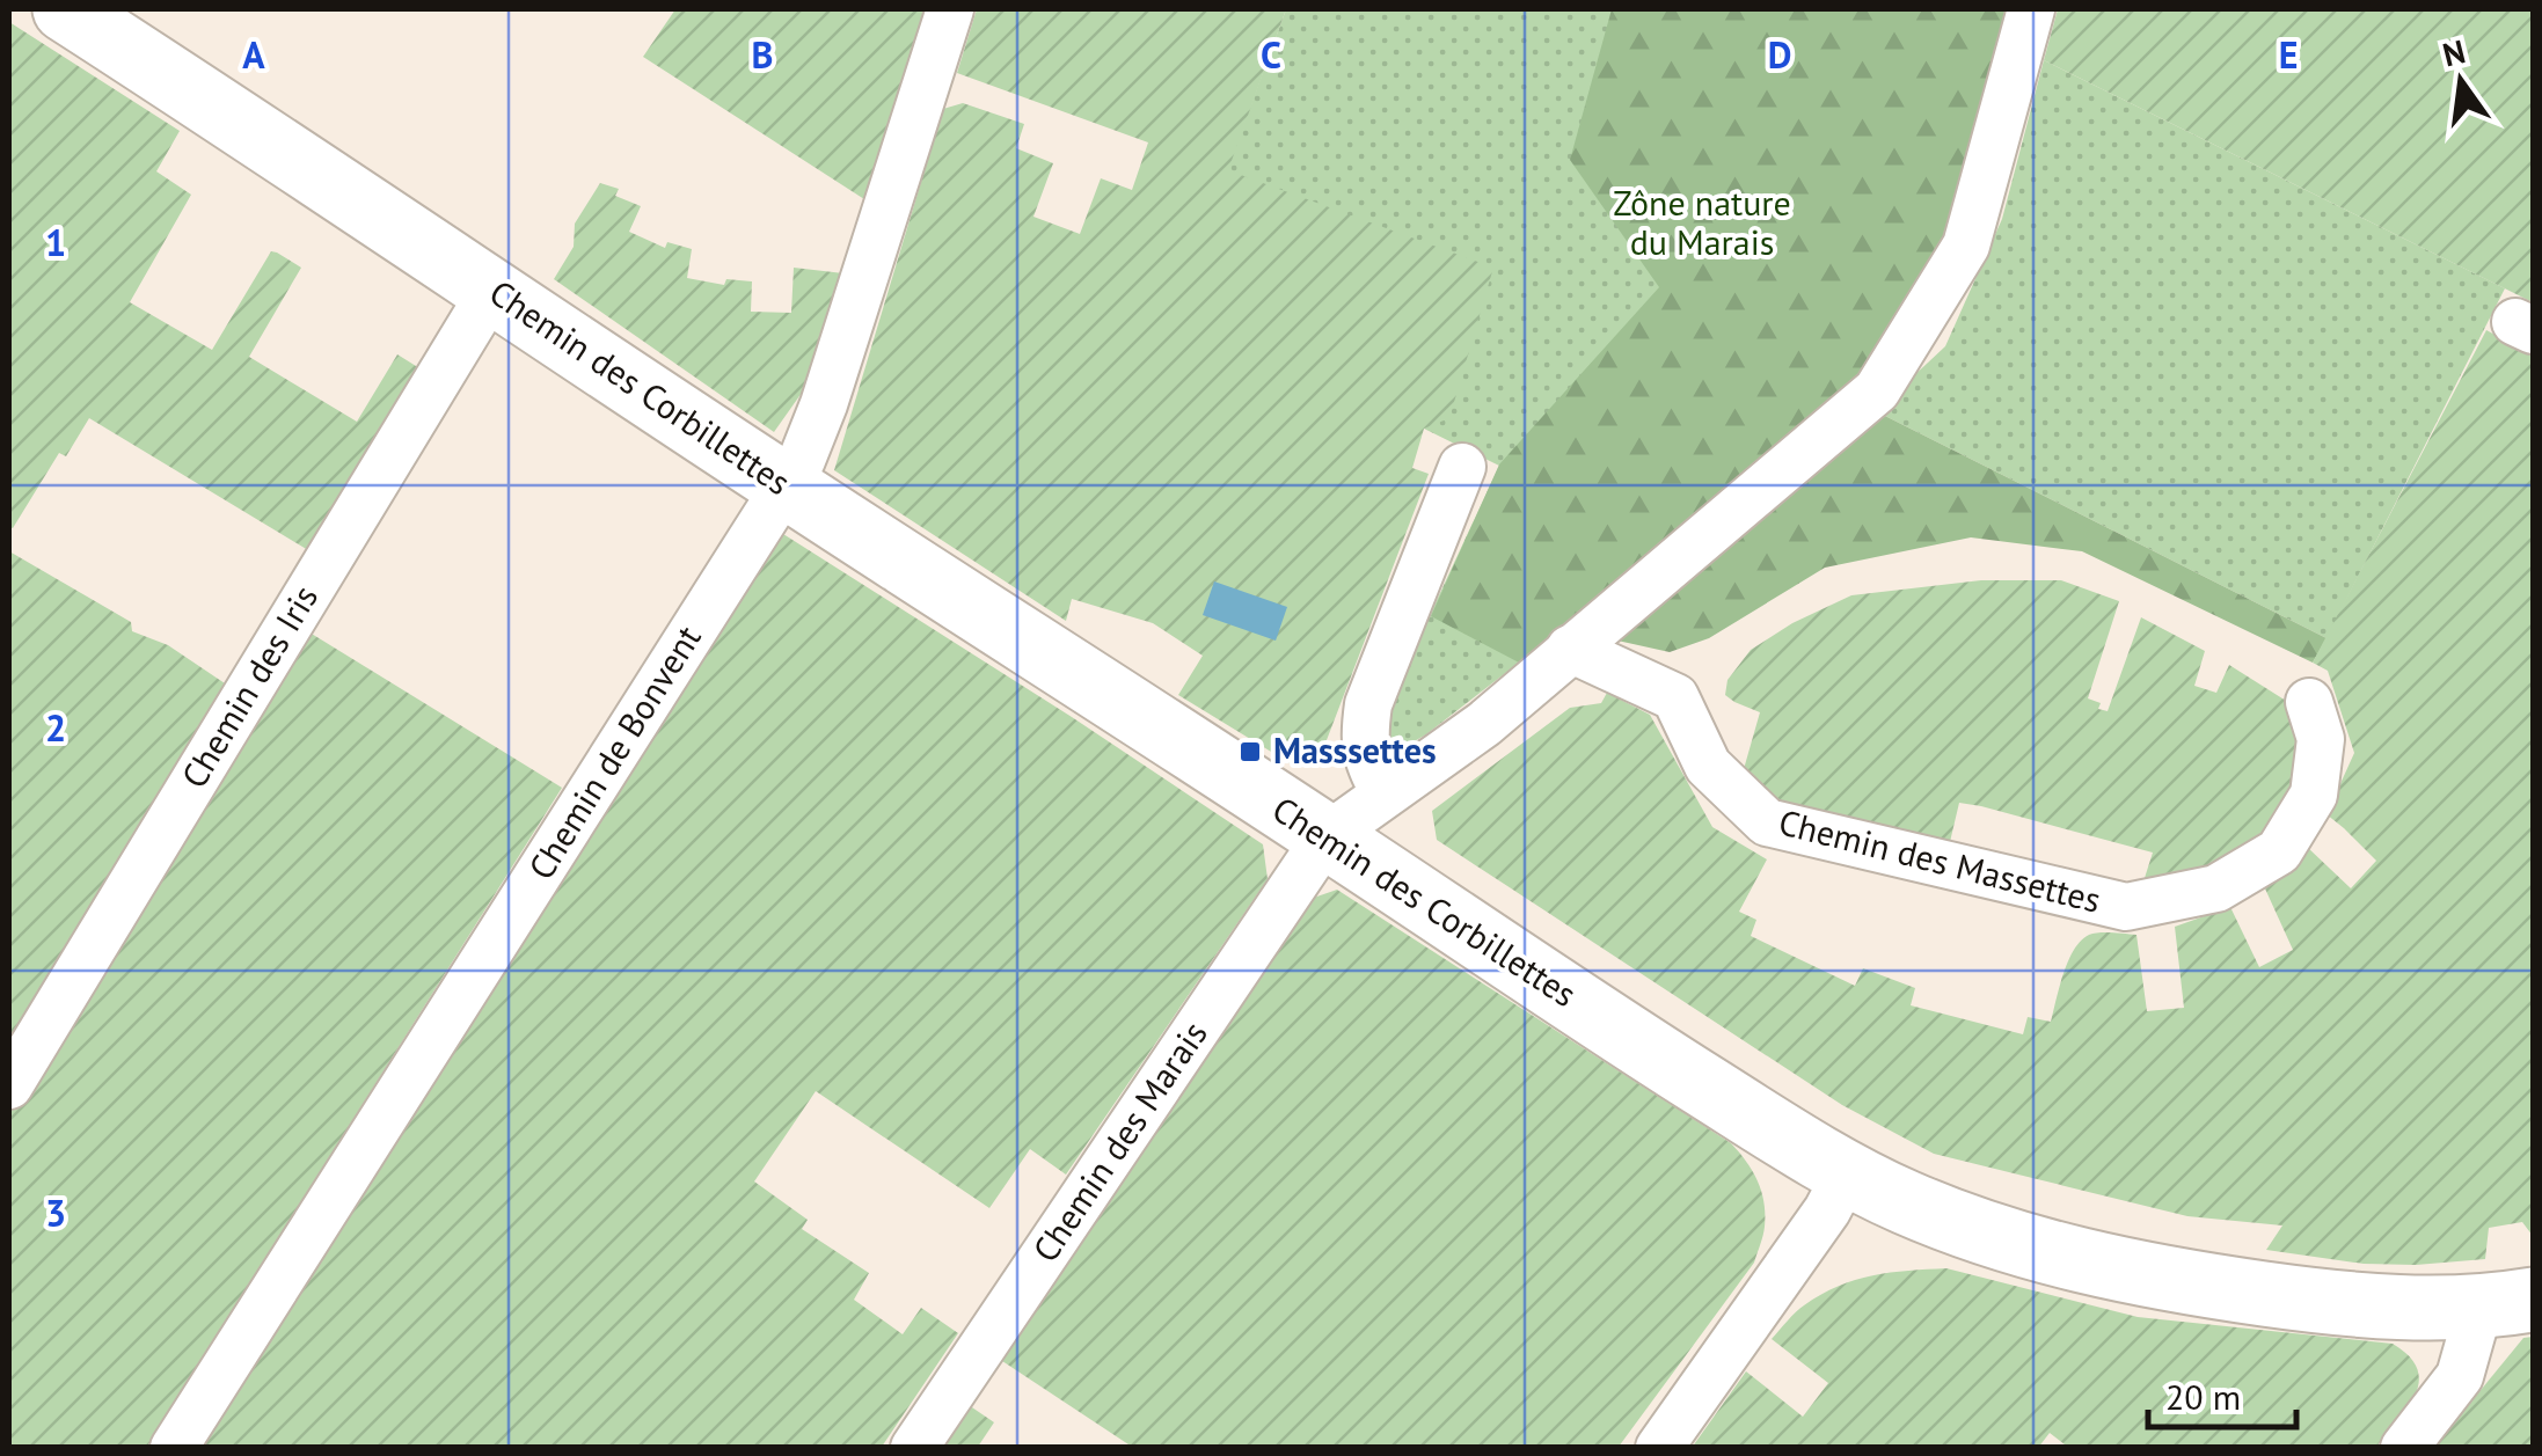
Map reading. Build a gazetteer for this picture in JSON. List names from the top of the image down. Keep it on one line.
{"streets":{"street":["Chemin des Corbillettes","Chemin des Iris","Chemin de Bonvent","Chemin des Massettes","Chemin des Marais"]},"crossings":[["Chemin des Corbillettes","Chemin des Iris"],["Chemin des Corbillettes","Chemin de Bonvent"],["Chemin des Corbillettes","Chemin des Marais"]],"parks":["Zône nature du Marais"],"places":{"transit":["Masssettes"]},"scale_bar":"20 m","north":"top","grid":{"columns":["A","B","C","D","E"],"rows":["1","2","3"]}}
